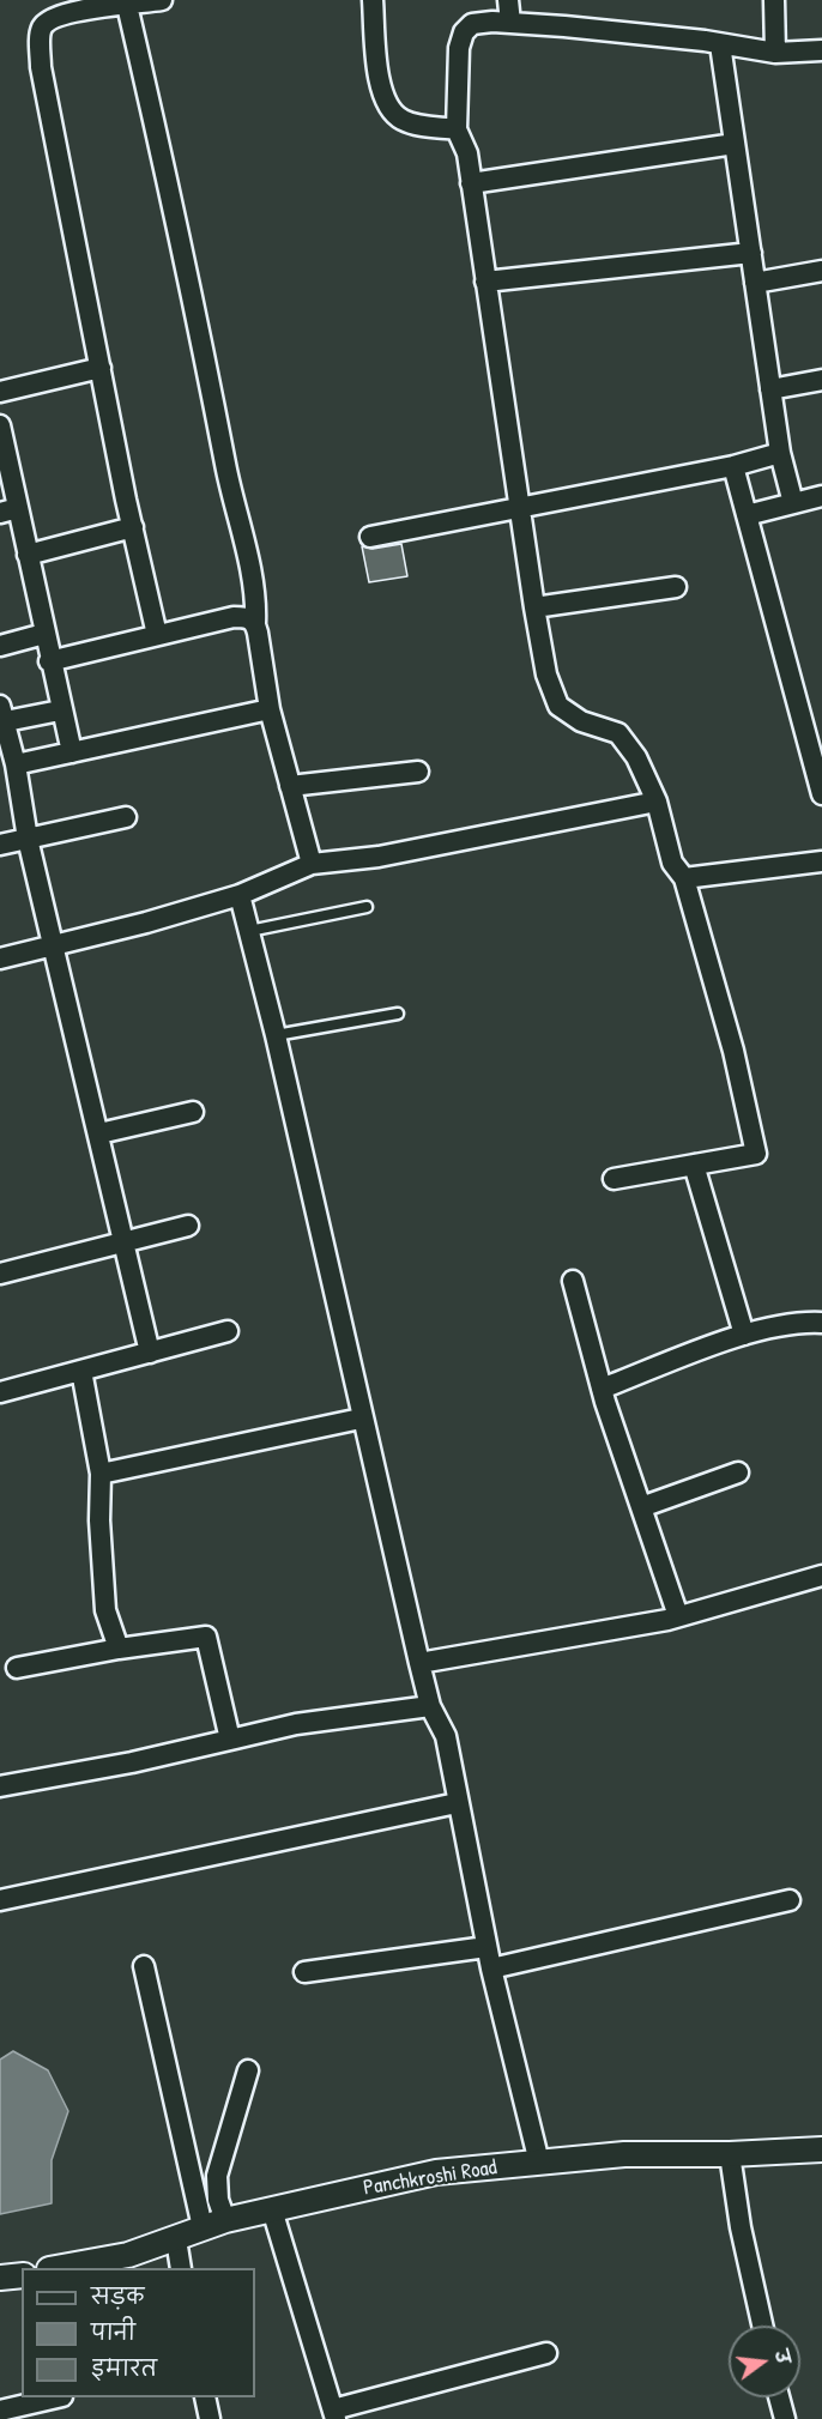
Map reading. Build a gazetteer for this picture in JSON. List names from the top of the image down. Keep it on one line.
{"streets":{"street":["Panchkroshi Road"]},"legend":["सड़क","पानी","इमारत"],"north":"right"}
